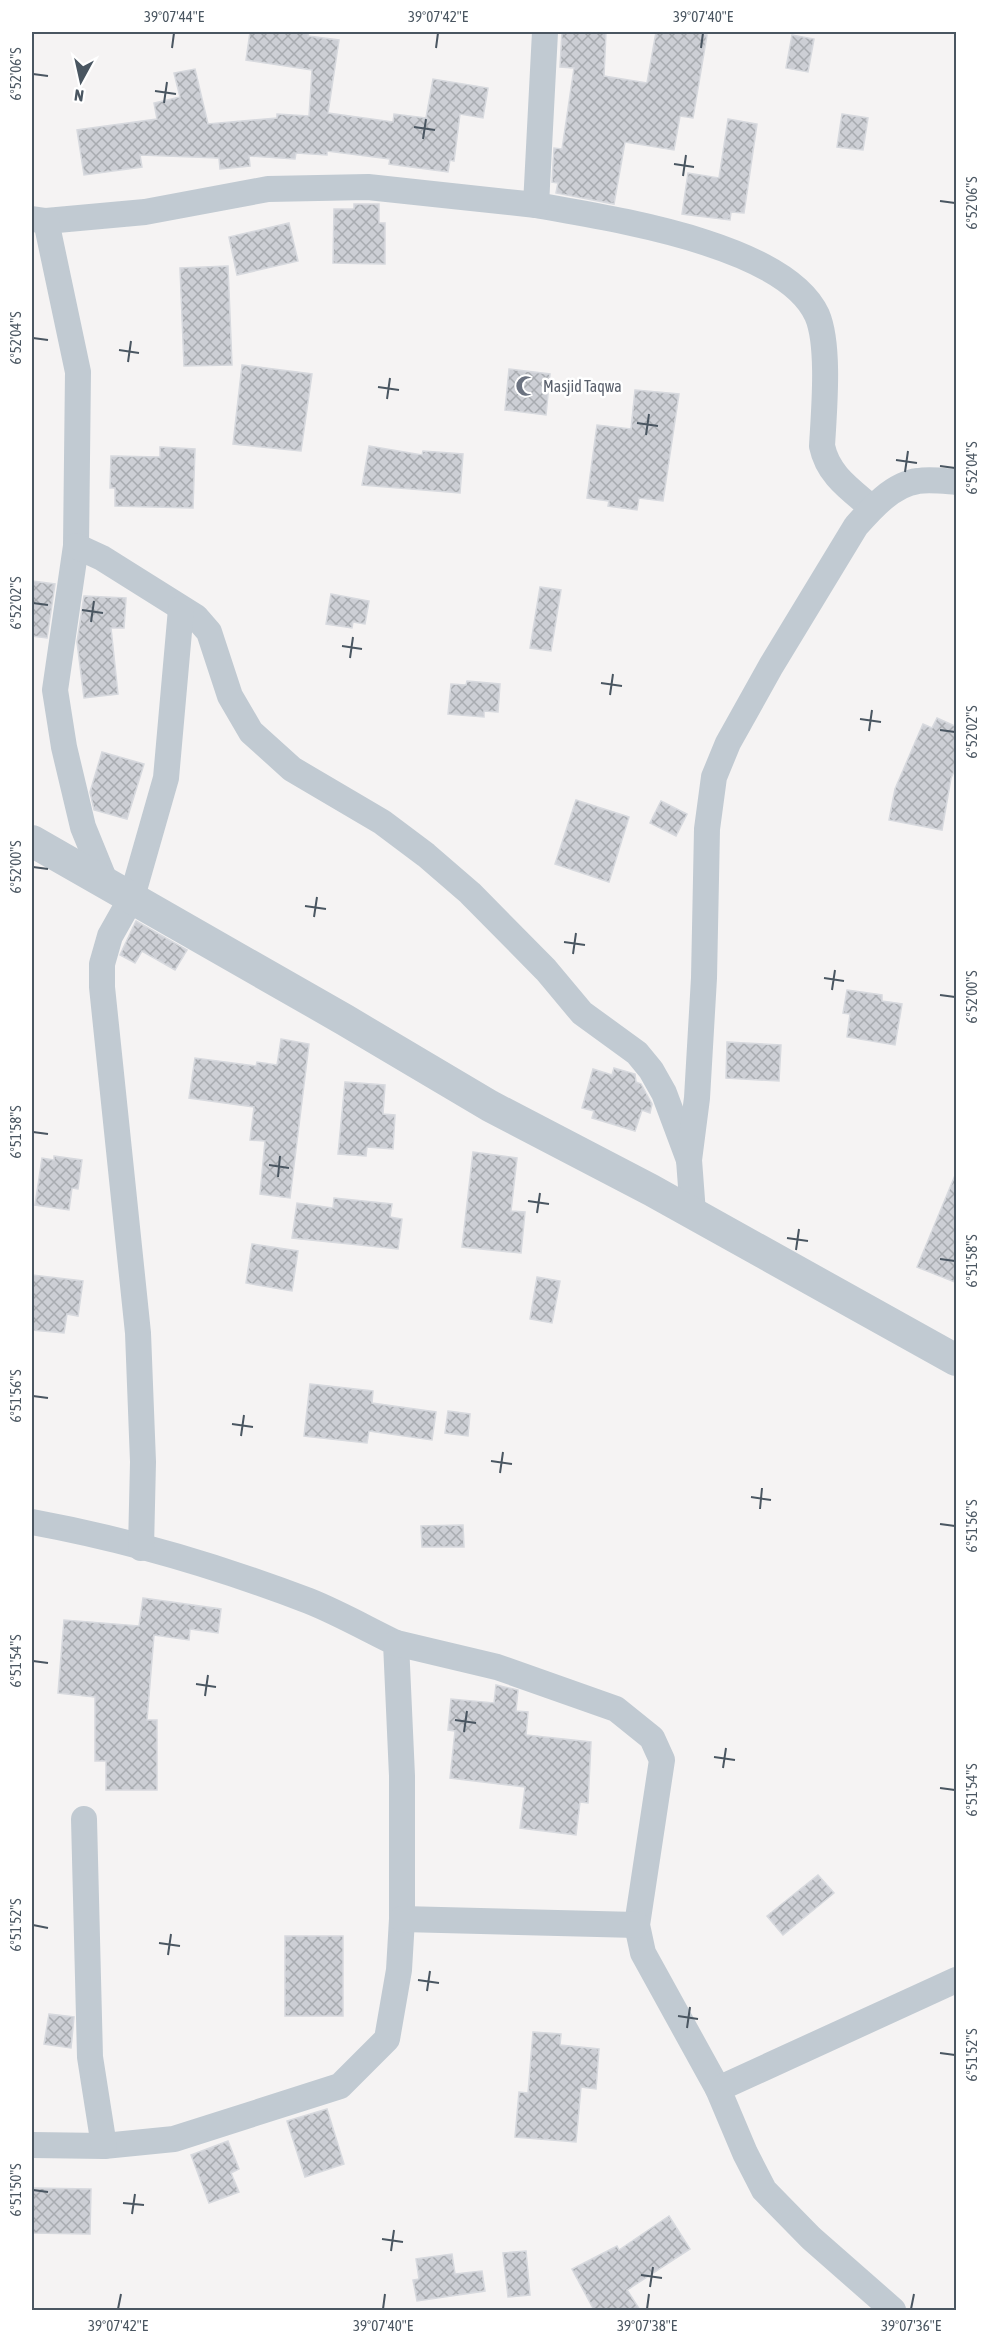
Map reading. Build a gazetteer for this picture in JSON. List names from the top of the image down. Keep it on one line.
{"places":{"mosque":["Masjid Taqwa"]},"north":"bottom","coordinates":["39°07'44\"E","39°07'42\"E","39°07'40\"E","6°52'06\"S","6°52'04\"S","6°52'02\"S","6°52'00\"S","6°51'58\"S","6°51'56\"S","6°51'54\"S","6°51'52\"S","6°51'50\"S","39°07'38\"E","39°07'36\"E"]}
